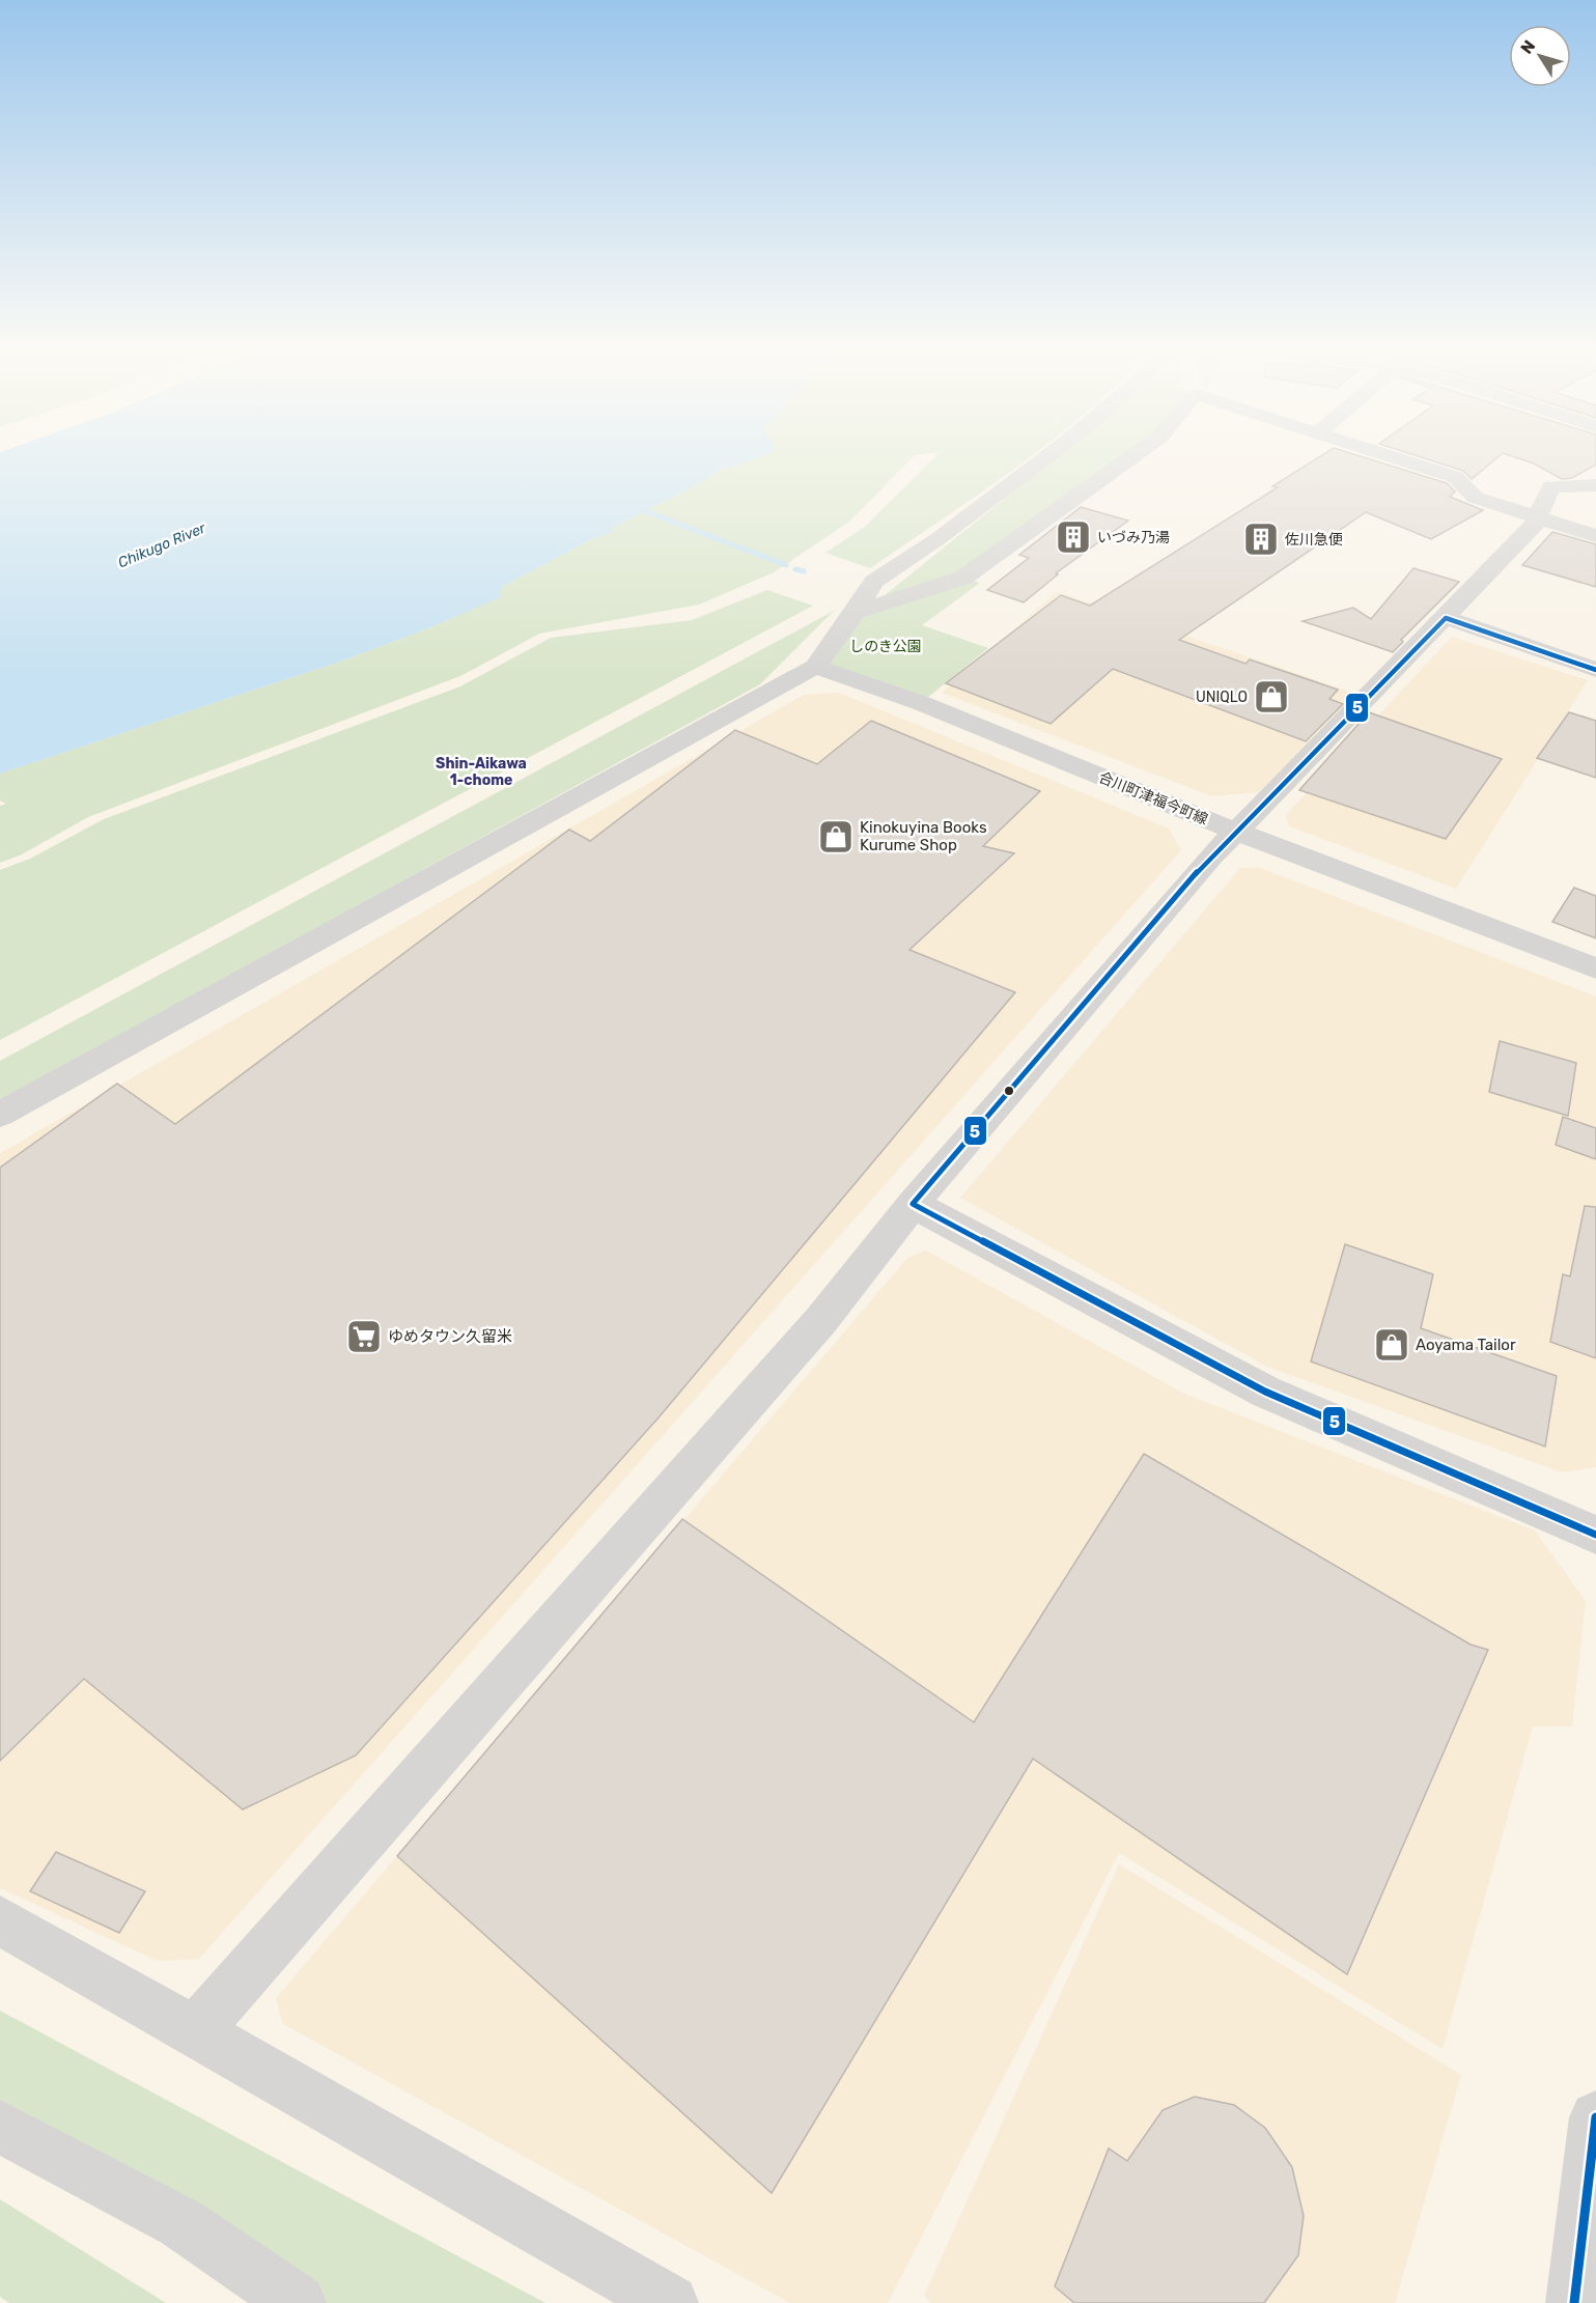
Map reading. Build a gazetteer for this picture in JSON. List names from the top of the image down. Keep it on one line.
{"streets":{"main road":["合川町津福今町線"]},"districts":["Shin-Aikawa 1-chome"],"water":["Chikugo River"],"parks":["しのき公園"],"places":{"building":["いづみ乃湯","佐川急便"],"shop":["UNIQLO","Kinokuyina Books Kurume Shop","Aoyama Tailor"],"supermarket":["ゆめタウン久留米"]},"lines":["transit line 5"],"north":"top left"}
